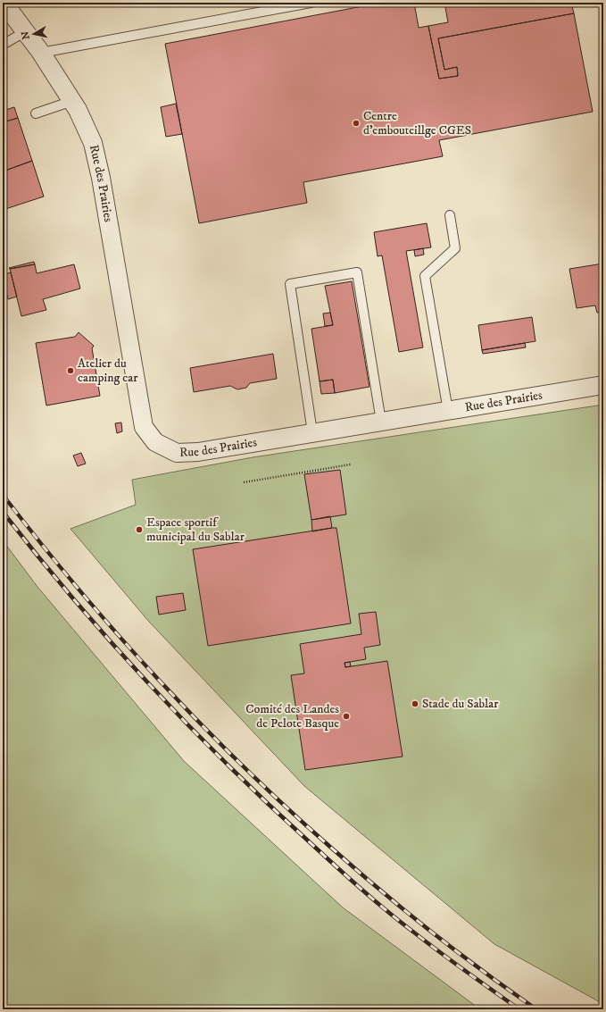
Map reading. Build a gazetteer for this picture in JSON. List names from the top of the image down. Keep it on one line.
{"streets":{"street":["Rue des Prairies"]},"places":["Centre d'embouteillge CGES","Atelier du camping car","Espace sportif municipal du Sablar","Stade du Sablar","Comité des Landes de Pelote Basque"],"north":"left"}
